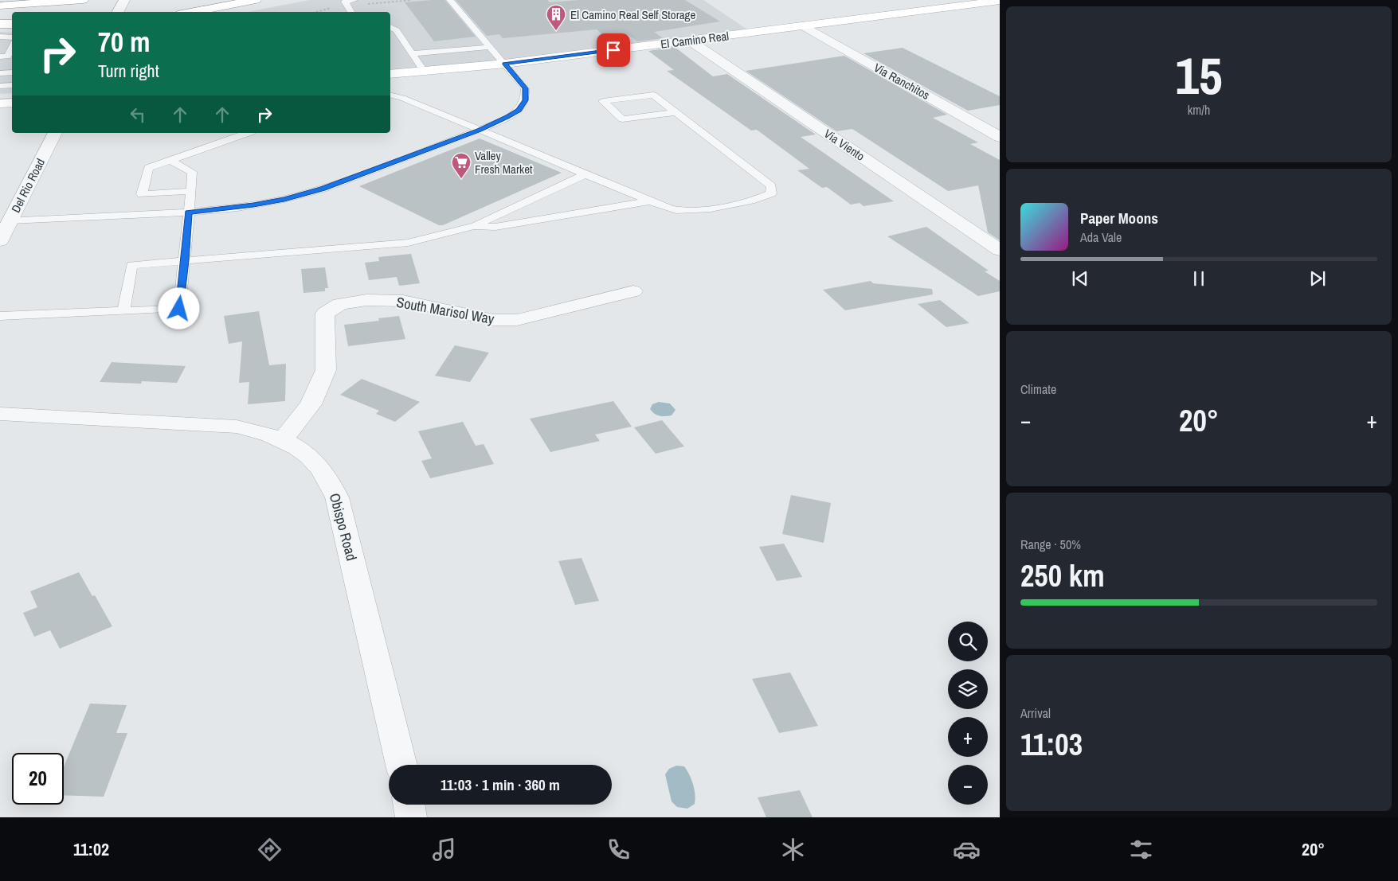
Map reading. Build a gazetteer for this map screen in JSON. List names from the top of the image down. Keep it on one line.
{"streets":{"main road":["El Camino Real"],"street":["Via Ranchitos","Via Viento","Del Rio Road","South Marisol Way","Obispo Road"]},"crossings":[["El Camino Real","Via Ranchitos"],["El Camino Real","Via Viento"],["South Marisol Way","Obispo Road"]],"places":{"building":["El Camino Real Self Storage"],"supermarket":["Valley Fresh Market"]},"page":{"tile":[["15","km/h"],"Climate",["Range · 50%","250 km"],["Arrival","11:03"]],"turn":["70 m","Turn right"],"song":["Paper Moons","Ada Vale"],"heat":["−","20°","+"],"map_buttons":["+","−"],"limit":"20","trip":"11:03 · 1 min · 360 m","tabs":["11:02","20°"]}}
